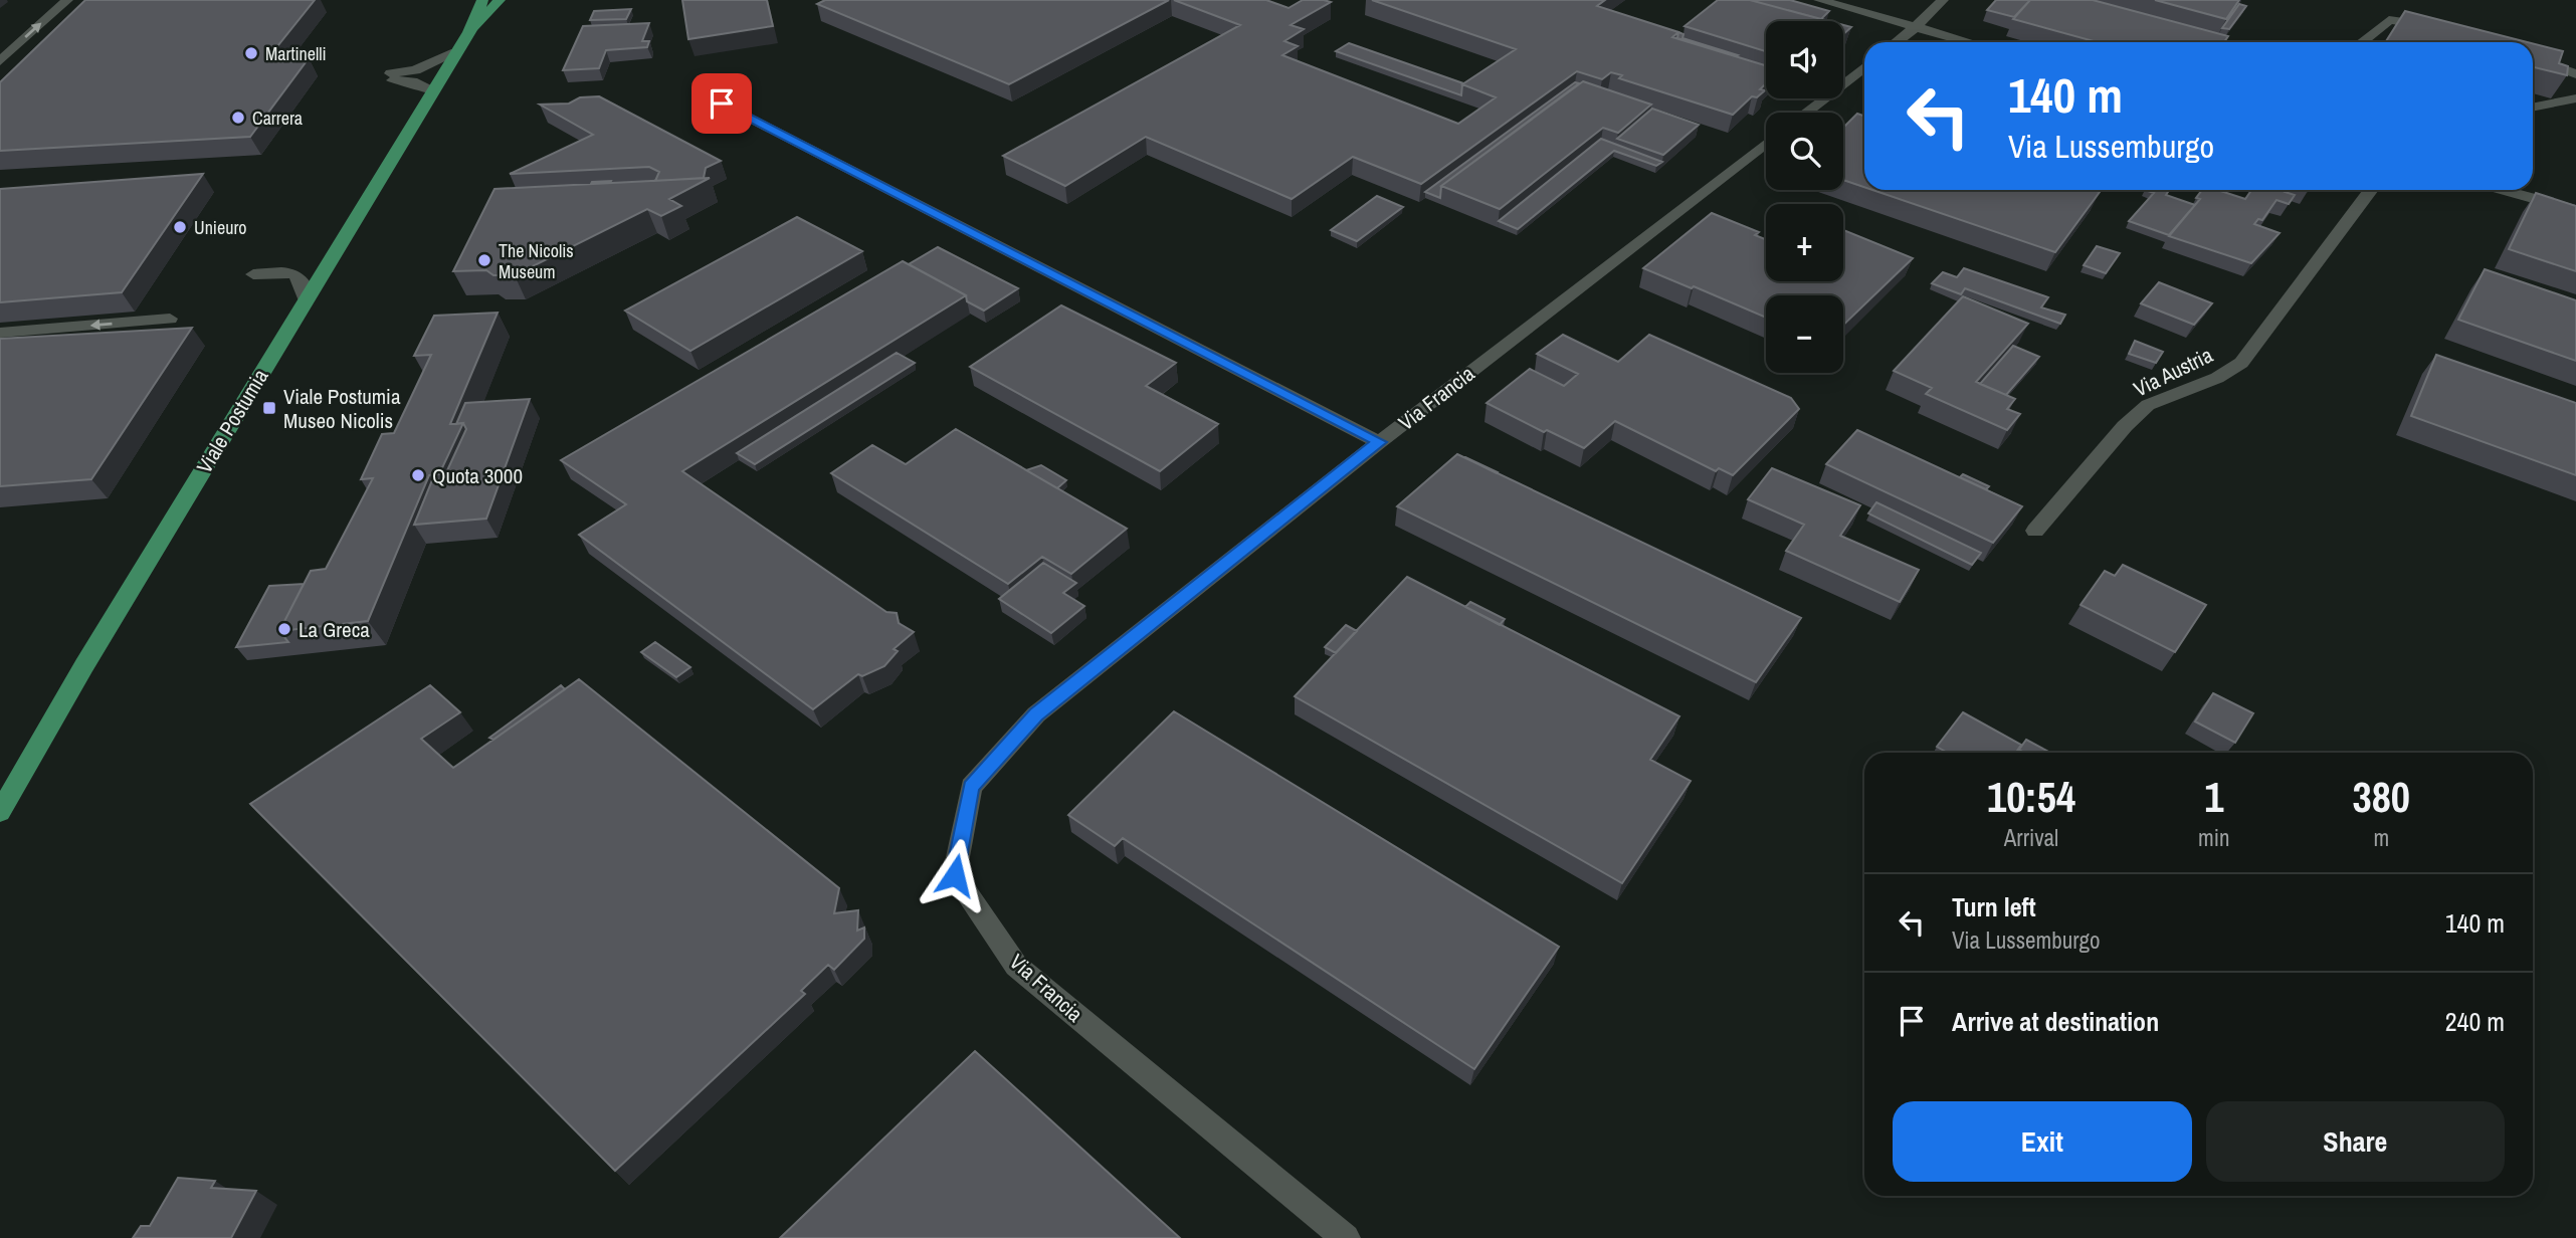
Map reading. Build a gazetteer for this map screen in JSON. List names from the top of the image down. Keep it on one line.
{"streets":{"main road":["Viale Postumia"],"street":["Via Austria","Via Francia"]},"places":{"other":["Martinelli","Carrera","Unieuro","The Nicolis Museum","Quota 3000","La Greca"],"transit":["Viale Postumia Museo Nicolis"]},"page":{"map_buttons":["+","−"],"turn":["140 m","Via Lussemburgo"],"eta":["10:54","Arrival","1","min","380","m"],"list":[{"name":"Turn left","note":"Via Lussemburgo","value":"140 m"},{"name":"Arrive at destination","value":"240 m"}],"buttons":["Exit","Share"]}}
